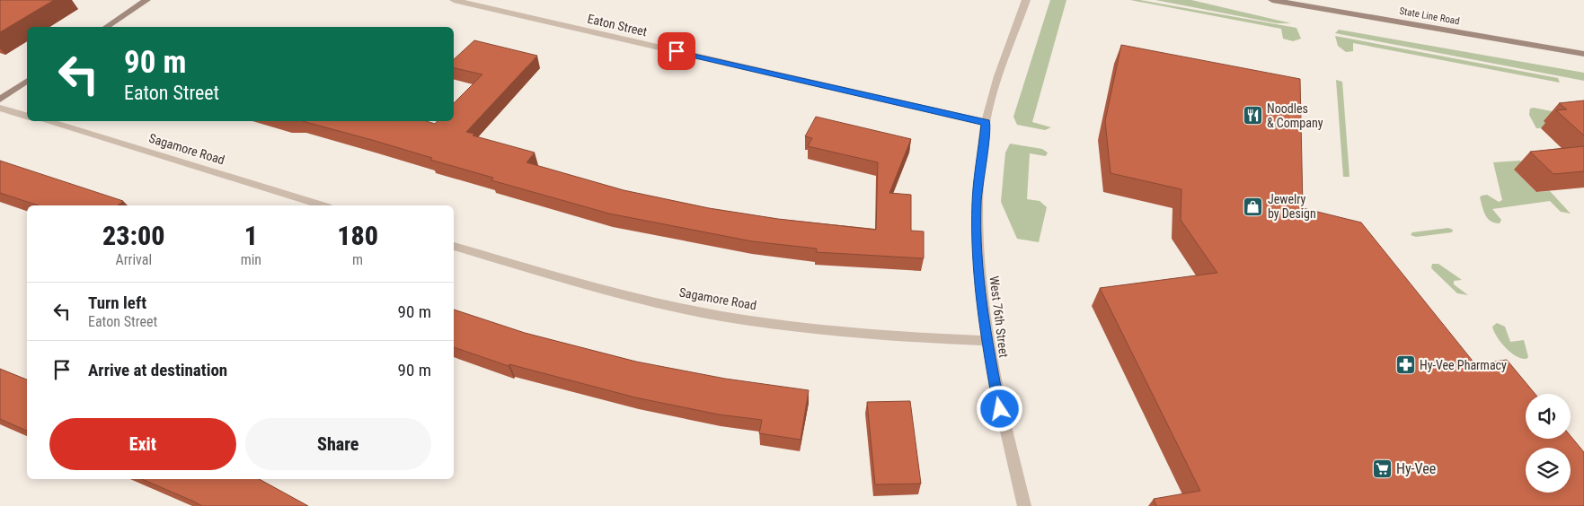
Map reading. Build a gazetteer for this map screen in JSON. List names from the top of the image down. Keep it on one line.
{"streets":{"main road":["State Line Road"],"street":["Eaton Street","Sagamore Road","West 76th Street"]},"crossings":[["Eaton Street","West 76th Street"],["Sagamore Road","West 76th Street"]],"places":{"restaurant":["Noodles & Company"],"shop":["Jewelry by Design"],"pharmacy":["Hy-Vee Pharmacy"],"supermarket":["Hy-Vee"]},"page":{"turn":["90 m","Eaton Street"],"eta":["23:00","Arrival","1","min","180","m"],"list":[{"name":"Turn left","note":"Eaton Street","value":"90 m"},{"name":"Arrive at destination","value":"90 m"}],"buttons":["Exit","Share"]}}
